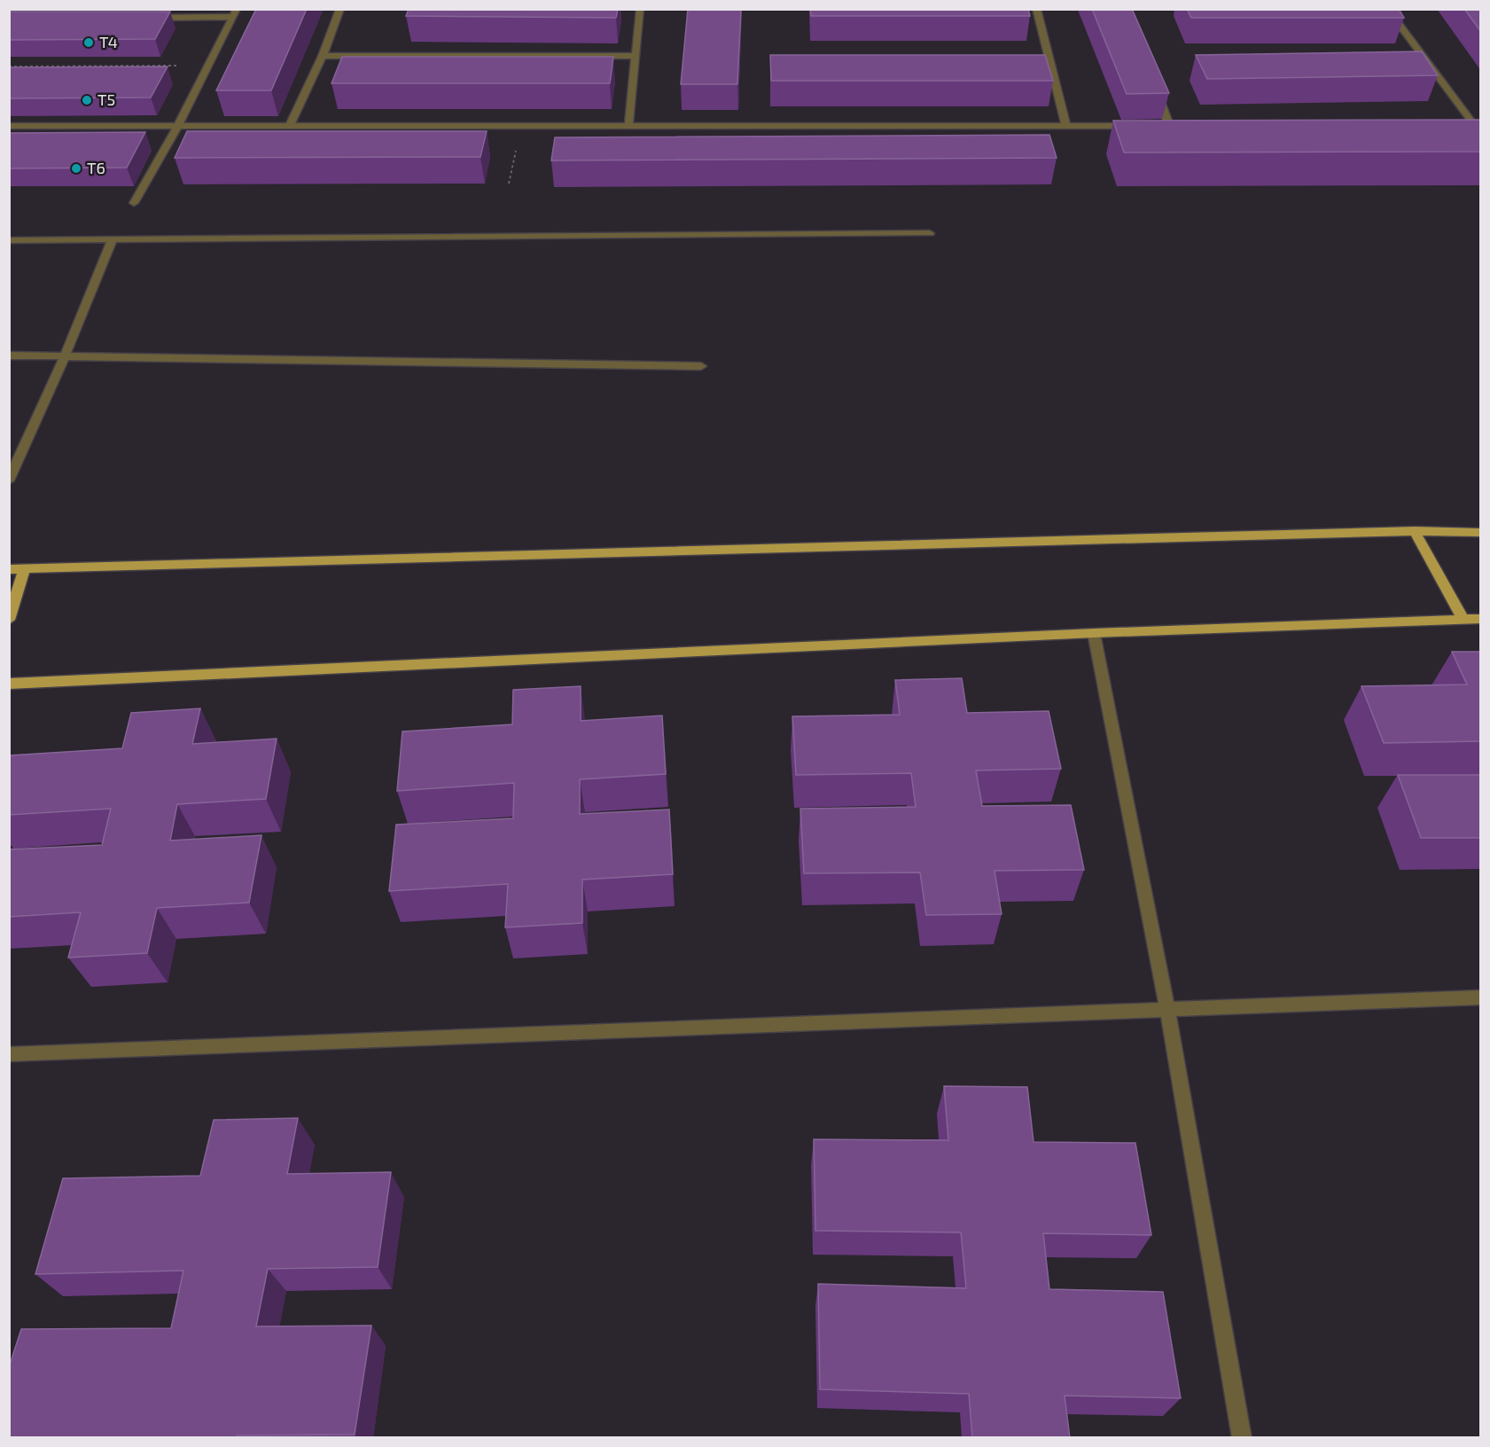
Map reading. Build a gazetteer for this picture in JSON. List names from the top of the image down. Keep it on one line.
{"places":["T4","T5","T6"]}
